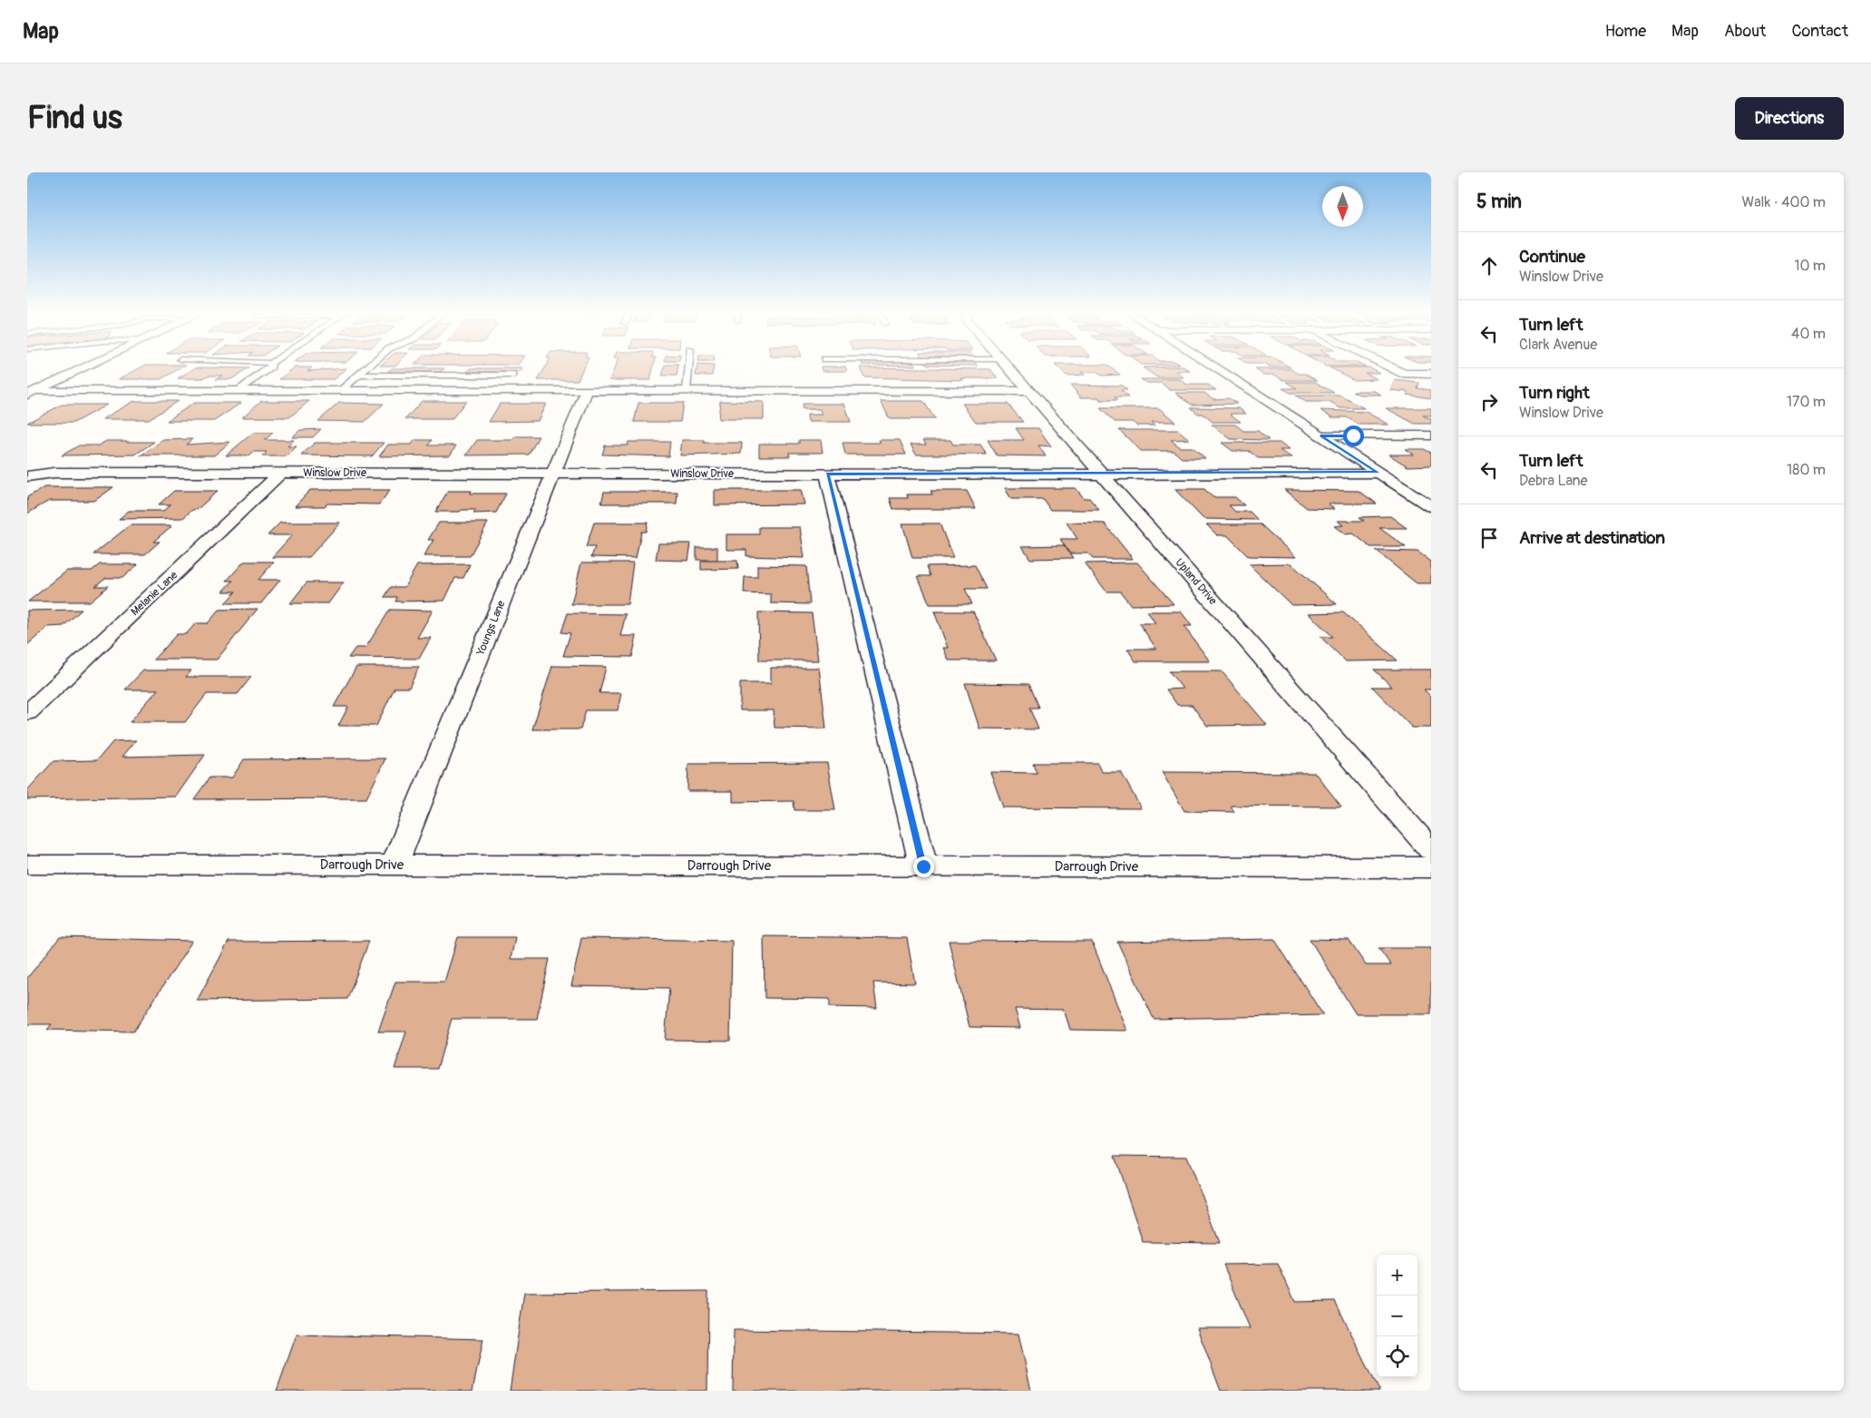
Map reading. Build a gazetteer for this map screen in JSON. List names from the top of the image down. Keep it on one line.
{"streets":{"street":["Winslow Drive","Upland Drive","Melanie Lane","Youngs Lane","Darrough Drive"]},"crossings":[["Winslow Drive","Upland Drive"],["Winslow Drive","Melanie Lane"],["Winslow Drive","Youngs Lane"],["Youngs Lane","Darrough Drive"]],"north":"bottom","page":{"header":"Map","nav":["Home","Map","About","Contact"],"buttons":"Directions","title":"Find us","heading":["5 min","Walk · 400 m"],"list":[["Continue","Winslow Drive","10 m"],["Turn left","Clark Avenue","40 m"],["Turn right","Winslow Drive","170 m"],["Turn left","Debra Lane","180 m"],"Arrive at destination"],"map_buttons":["+","−"]}}
